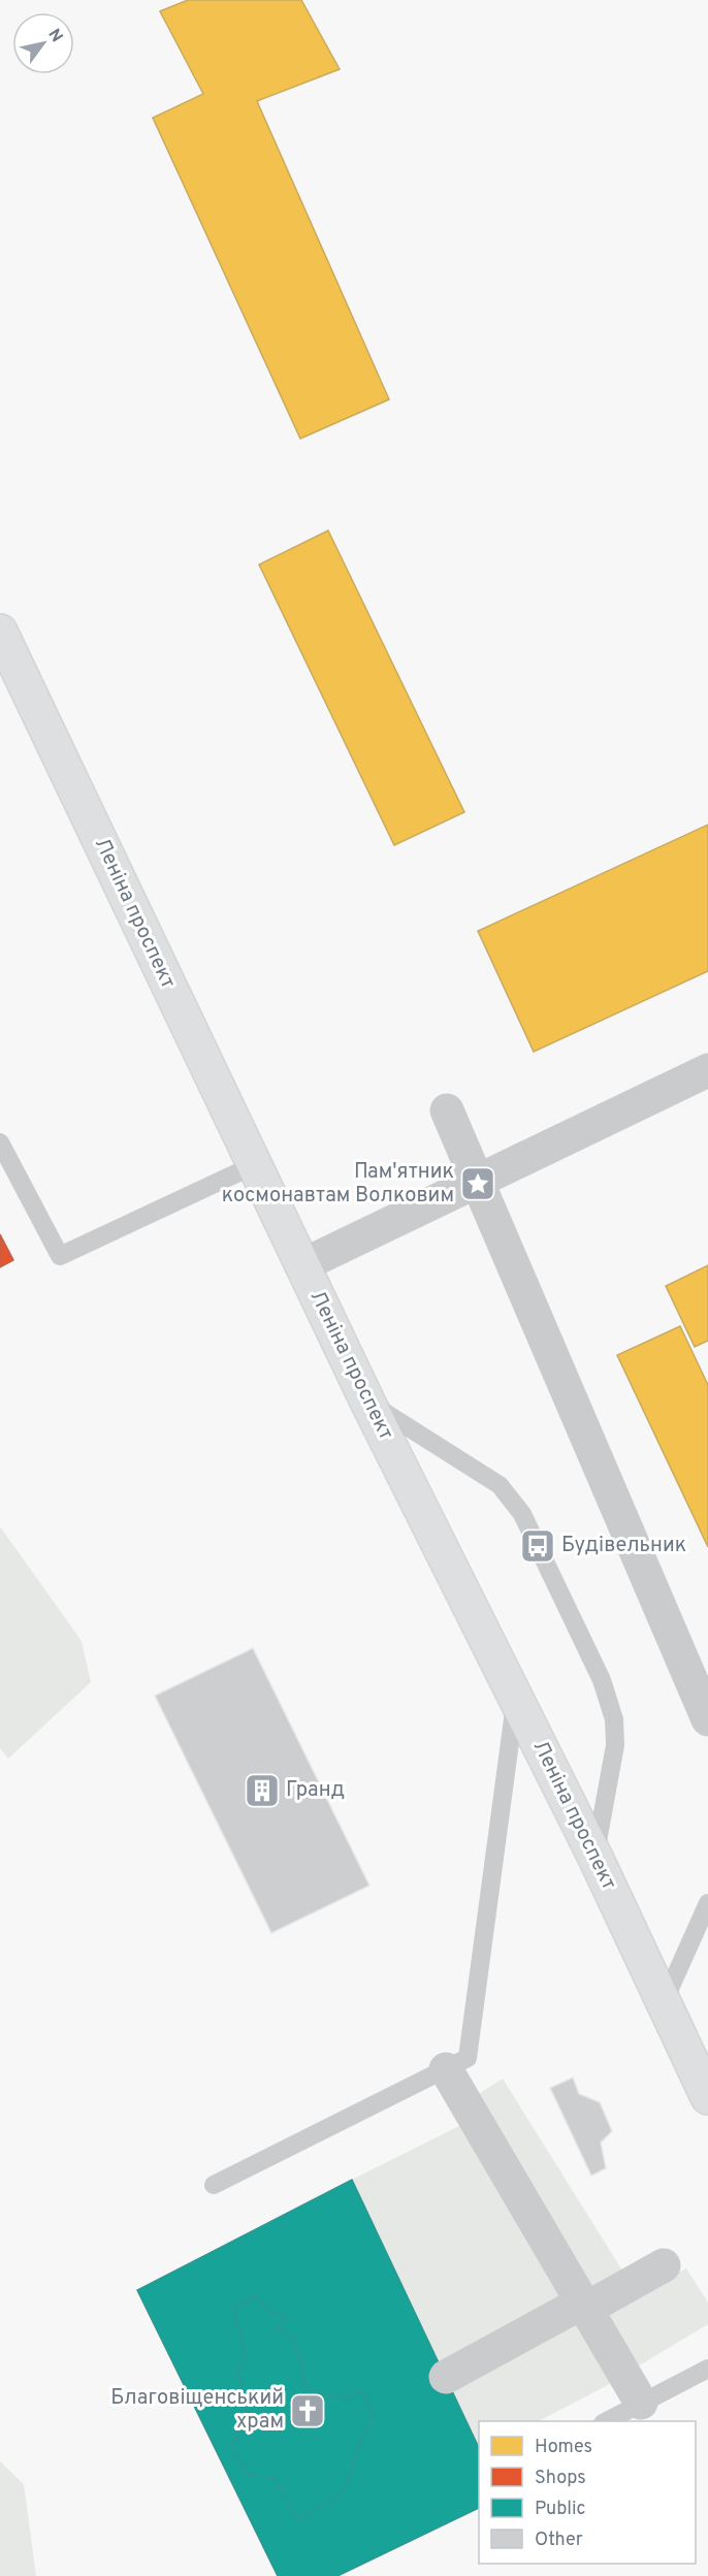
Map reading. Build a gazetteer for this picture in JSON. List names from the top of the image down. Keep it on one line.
{"streets":{"main road":["Леніна проспект"]},"places":{"place":["Пам'ятник космонавтам Волковим"],"bus stop":["Будівельник"],"building":["Гранд"],"church":["Благовіщенський храм"]},"legend":["Homes","Shops","Public","Other"],"north":"top right"}
